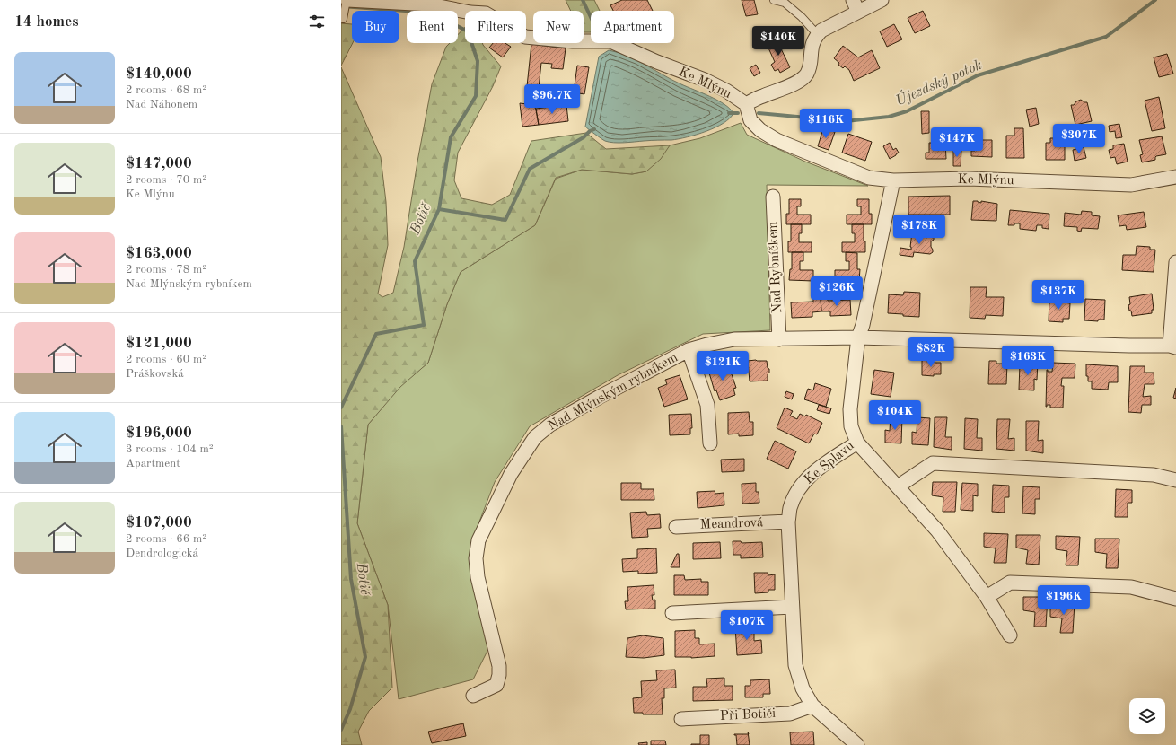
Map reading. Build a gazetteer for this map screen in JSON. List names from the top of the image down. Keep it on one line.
{"streets":{"street":["Ke Mlýnu","Nad Rybníčkem","Nad Mlýnským rybníkem","Ke Splavu","Meandrová","Při Botiči"]},"crossings":[["Ke Mlýnu","Ke Splavu"],["Nad Rybníčkem","Nad Mlýnským rybníkem"],["Nad Mlýnským rybníkem","Ke Splavu"],["Ke Splavu","Meandrová"],["Ke Splavu","Při Botiči"]],"water":["Újezdský potok","Botič"],"page":{"heading":"14 homes","chip":["Buy","Rent","Filters","New","Apartment"],"price":["$140K","$96.7K","$116K","$307K","$147K","$178K","$126K","$137K","$82K","$163K","$121K","$104K","$196K","$107K"],"list":[{"name":"$140,000","note":"2 rooms · 68 m² · Nad Náhonem"},{"name":"$147,000","note":"2 rooms · 70 m² · Ke Mlýnu"},{"name":"$163,000","note":"2 rooms · 78 m² · Nad Mlýnským rybníkem"},{"name":"$121,000","note":"2 rooms · 60 m² · Práškovská"},{"name":"$196,000","note":"3 rooms · 104 m² · Apartment"},{"name":"$107,000","note":"2 rooms · 66 m² · Dendrologická"}]}}
